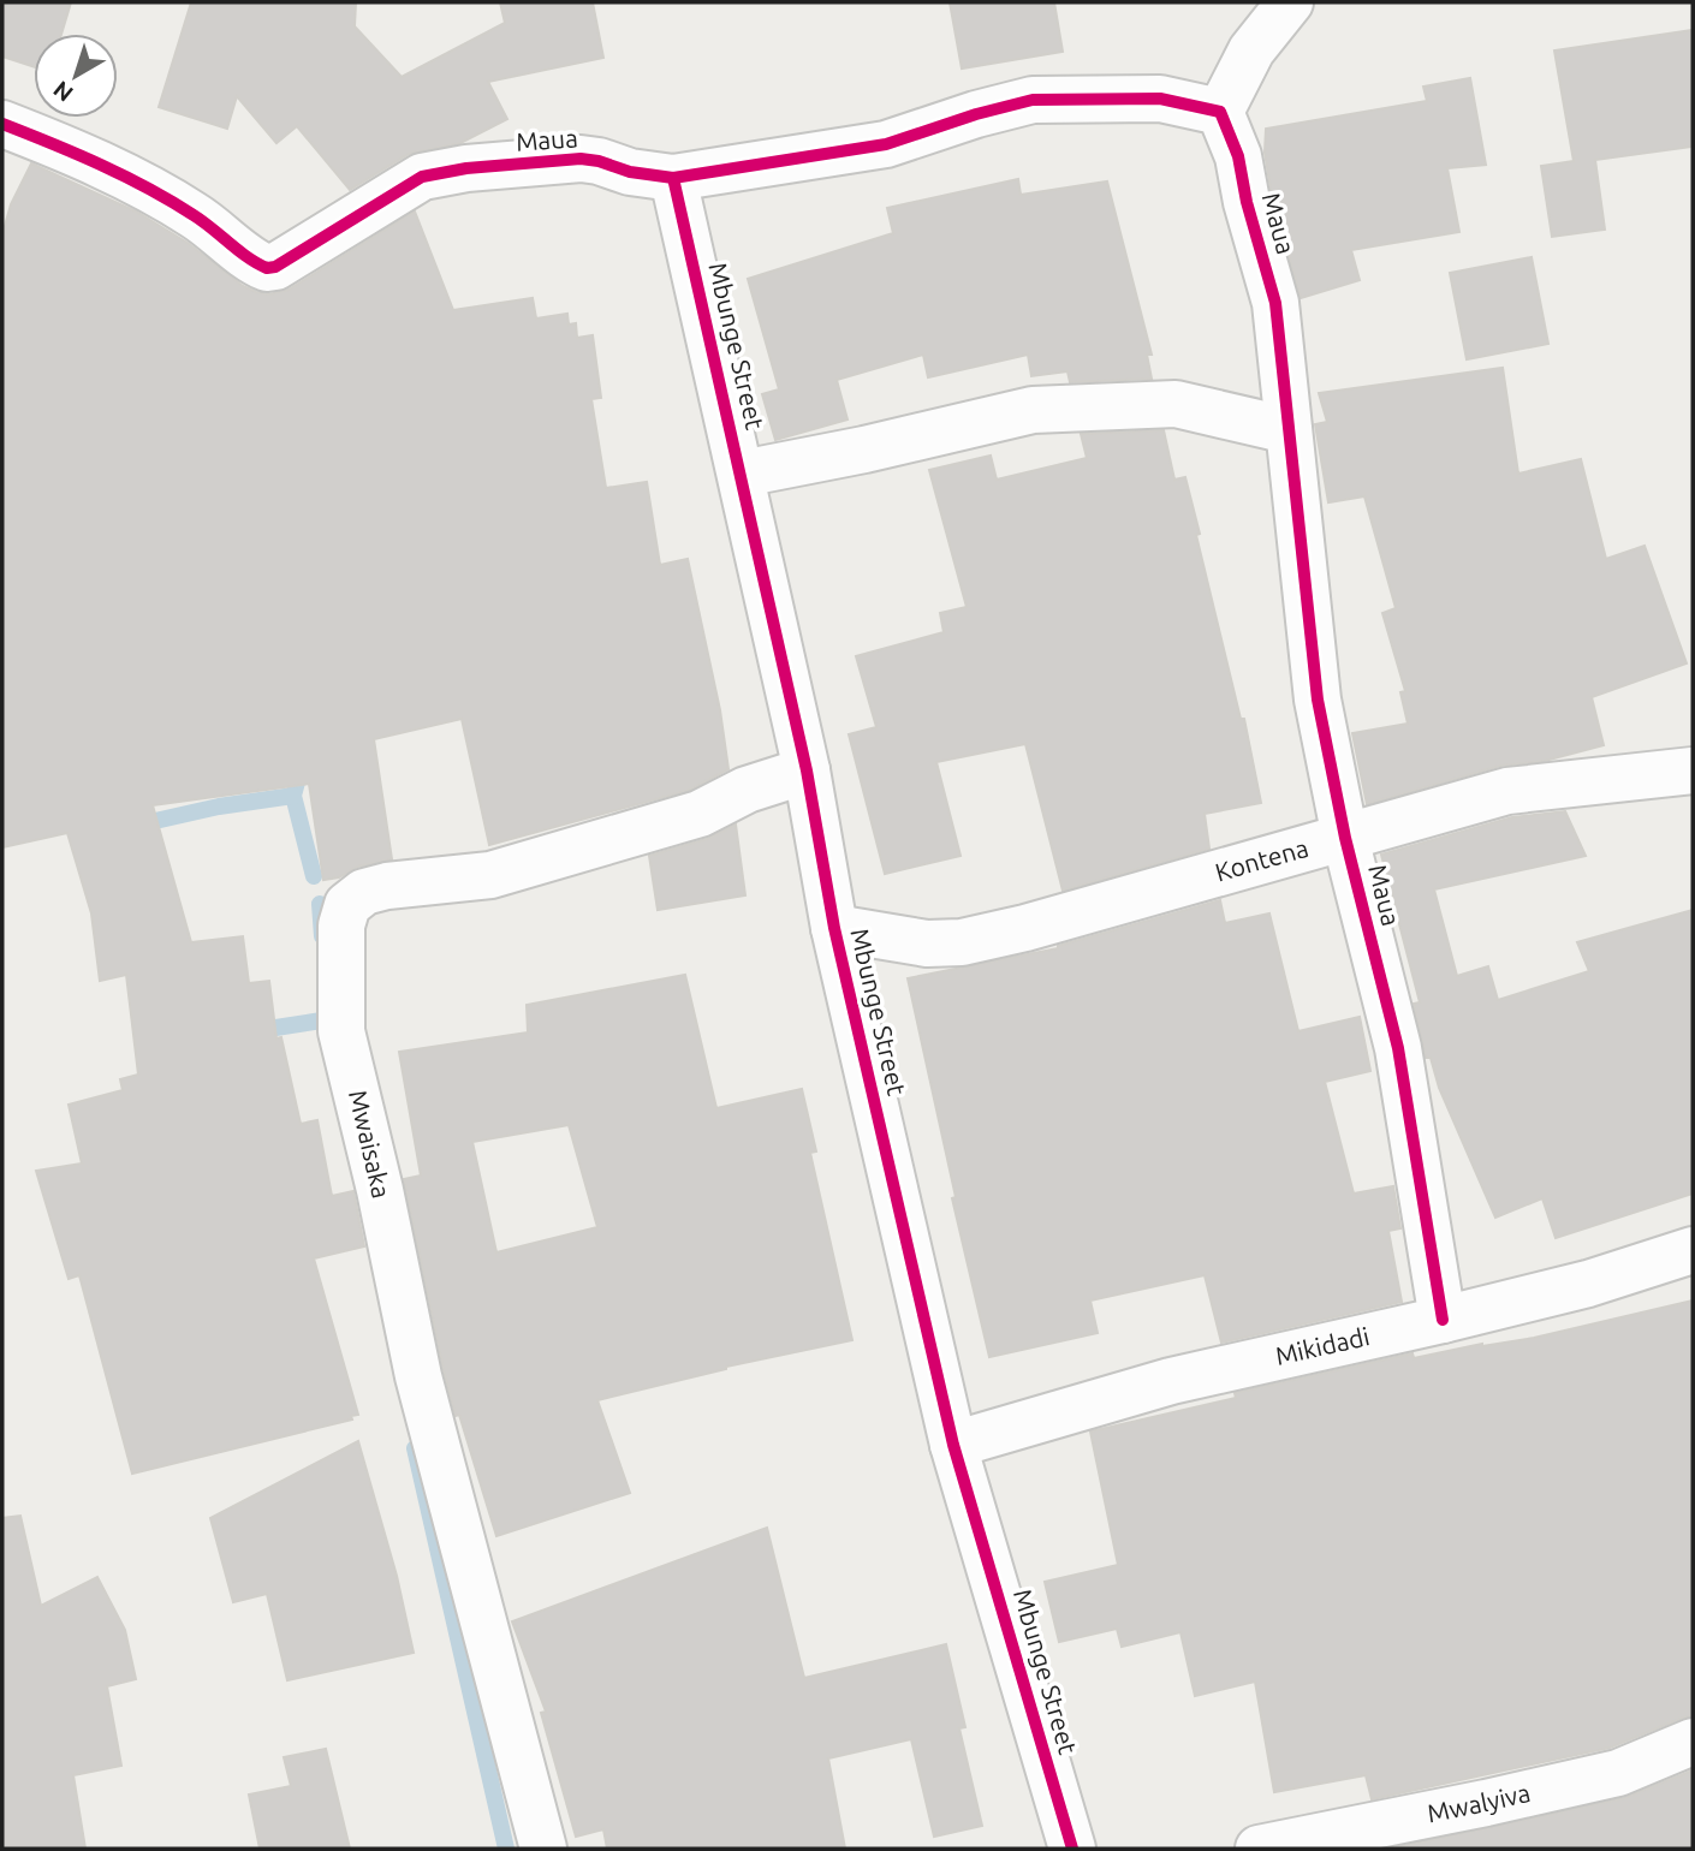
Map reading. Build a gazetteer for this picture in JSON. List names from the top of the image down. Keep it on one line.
{"streets":{"street":["Maua","Mbunge Street","Kontena","Mwaisaka","Mikidadi","Mwalyiva"]},"crossings":[["Maua","Mbunge Street"],["Maua","Kontena"],["Maua","Mikidadi"],["Mbunge Street","Kontena"],["Mbunge Street","Mwaisaka"],["Mbunge Street","Mikidadi"]],"north":"bottom left"}
